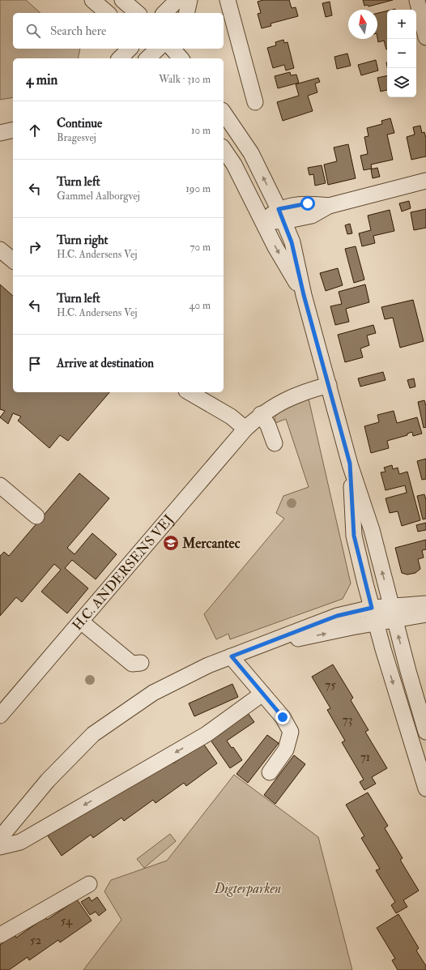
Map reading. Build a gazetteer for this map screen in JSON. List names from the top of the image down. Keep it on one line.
{"streets":{"street":["H.C. ANDERSENS VEJ"]},"parks":["Digterparken"],"places":{"school or university":["Mercantec"]},"house_numbers":["75","73","71","54","52"],"north":"top","page":{"map_buttons":["+","−"],"search":"Search here","heading":["4 min","Walk · 310 m"],"list":[["Continue","Bragesvej","10 m"],["Turn left","Gammel Aalborgvej","190 m"],["Turn right","H.C. Andersens Vej","70 m"],["Turn left","H.C. Andersens Vej","40 m"],"Arrive at destination"]}}
